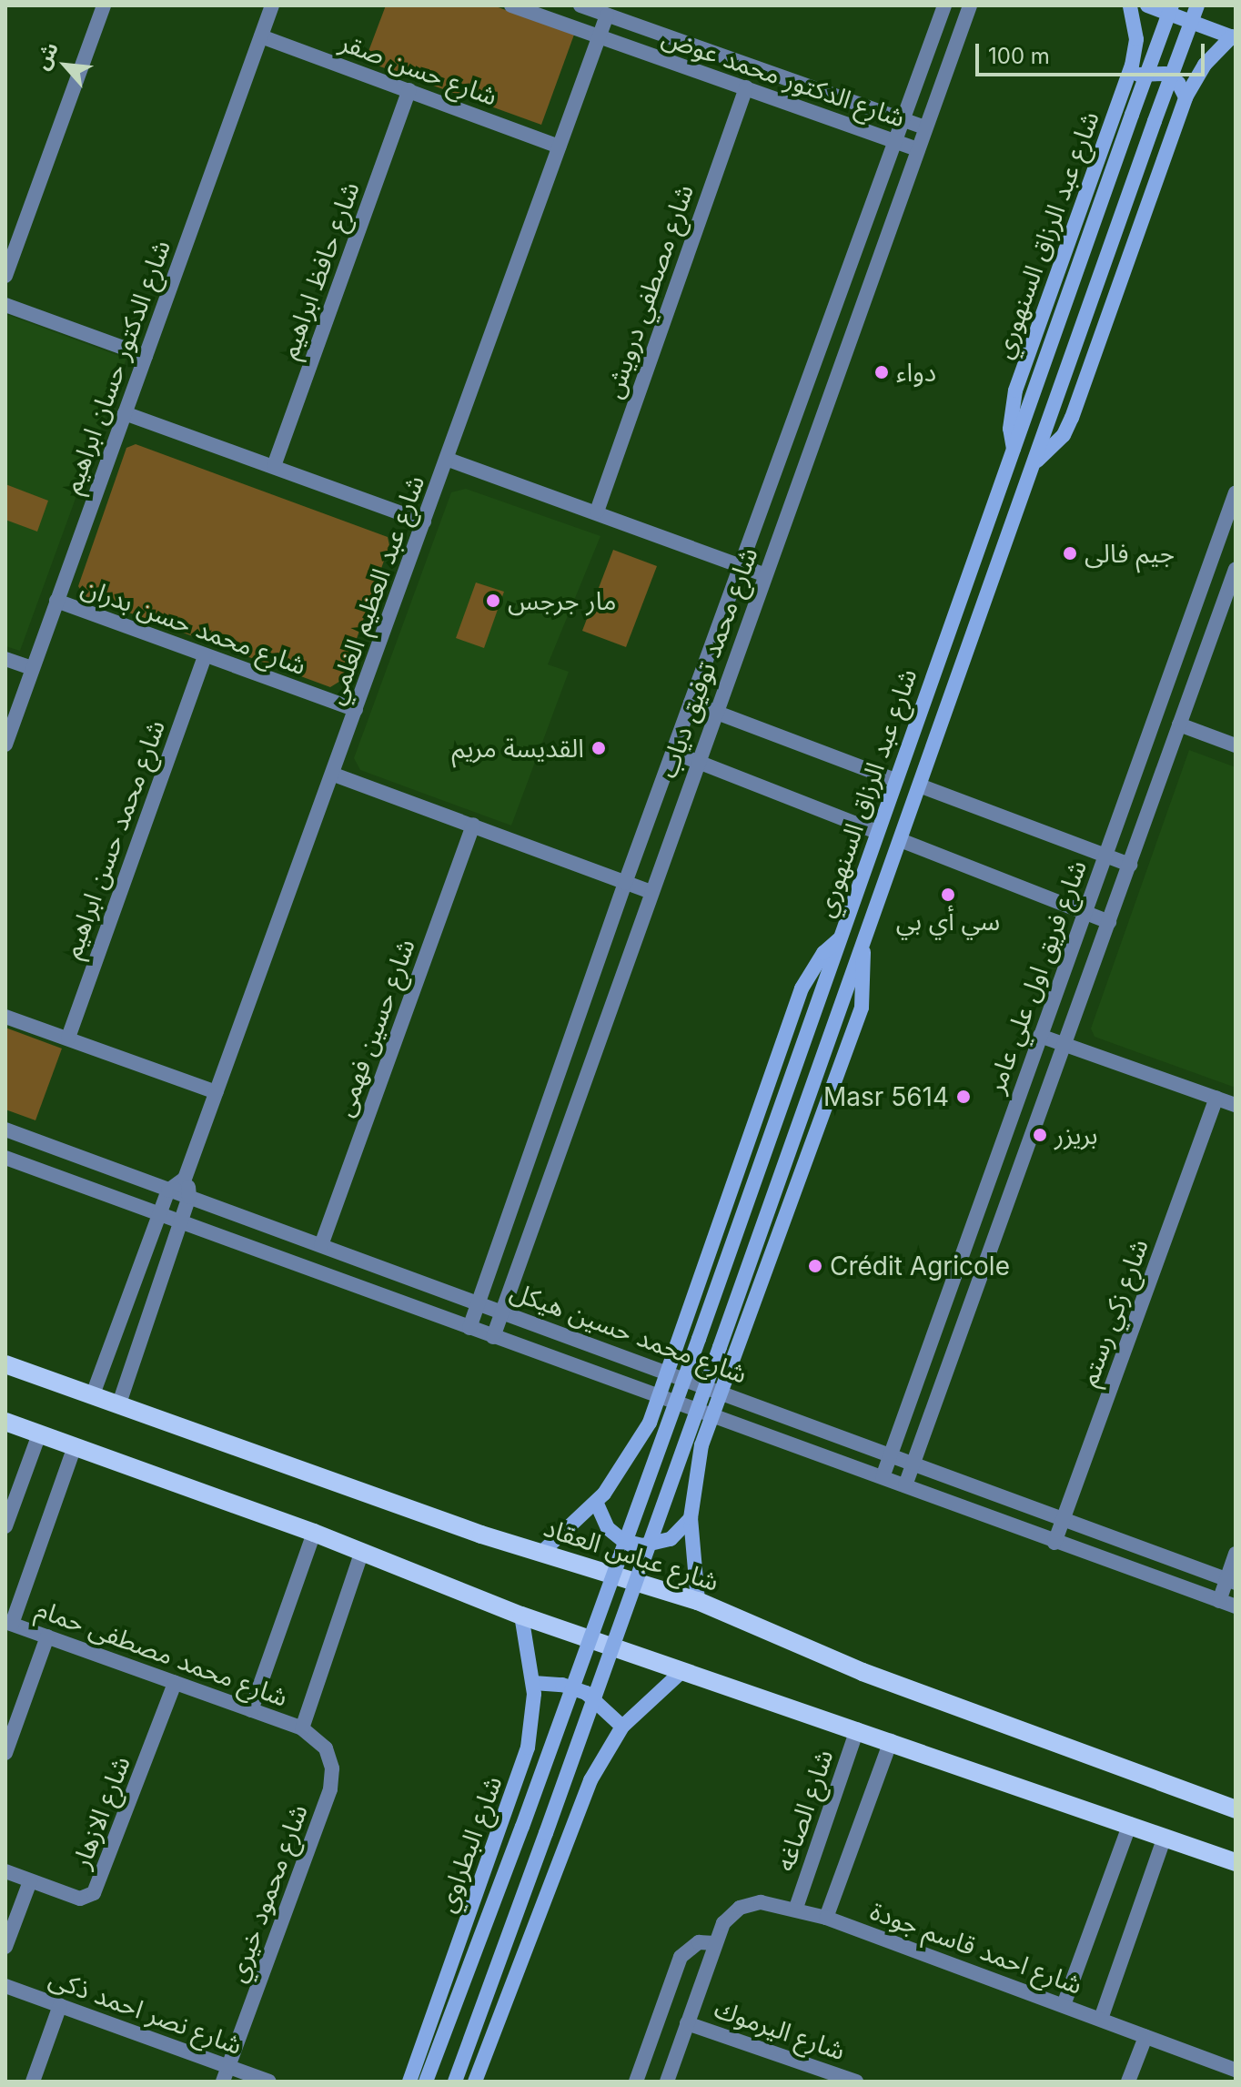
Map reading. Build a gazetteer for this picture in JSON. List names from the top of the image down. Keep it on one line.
{"streets":{"main road":["شارع عباس العقاد"],"street":["شارع حسن صقر","شارع الدكتور محمد عوض","شارع عبد الرزاق السنهوري","شارع حافظ ابراهيم","شارع مصطفي درويش","شارع الدكتور حسان ابراهيم","شارع عبد العظيم الغلمي","شارع محمد حسن بدران","شارع محمد توفيق دياب","شارع محمد حسن ابراهيم","شارع فريق اول علي عامر","شارع حسين فهمى","شارع زكي رستم","شارع محمد حسين هيكل","شارع محمد مصطفى حمام","شارع الصاغه","شارع الازهار","شارع البطراوي","شارع محمود خيري","شارع احمد قاسم جودة","شارع نصر احمد ذكى","شارع اليرموك"]},"crossings":[["شارع حسن صقر","شارع حافظ ابراهيم"],["شارع حسن صقر","شارع الدكتور حسان ابراهيم"],["شارع حسن صقر","شارع عبد العظيم الغلمي"],["شارع الدكتور محمد عوض","شارع مصطفي درويش"],["شارع الدكتور محمد عوض","شارع عبد العظيم الغلمي"],["شارع الدكتور محمد عوض","شارع محمد توفيق دياب"],["شارع عبد الرزاق السنهوري","شارع محمد حسين هيكل"],["شارع عبد الرزاق السنهوري","شارع عباس العقاد"],["شارع الدكتور حسان ابراهيم","شارع محمد حسن بدران"],["شارع عبد العظيم الغلمي","شارع محمد حسن بدران"],["شارع محمد حسن بدران","شارع محمد حسن ابراهيم"],["شارع محمد توفيق دياب","شارع محمد حسين هيكل"],["شارع فريق اول علي عامر","شارع محمد حسين هيكل"],["شارع حسين فهمى","شارع محمد حسين هيكل"],["شارع زكي رستم","شارع محمد حسين هيكل"],["شارع محمد مصطفى حمام","شارع الازهار"],["شارع محمد مصطفى حمام","شارع محمود خيري"],["شارع الصاغه","شارع احمد قاسم جودة"],["شارع محمود خيري","شارع نصر احمد ذكى"]],"places":["دواء","جيم فالى","مار جرجس","القديسة مريم","سي أي بي","Masr 5614","بريزر","Crédit Agricole"],"scale_bar":"100 m","north":"top left"}
